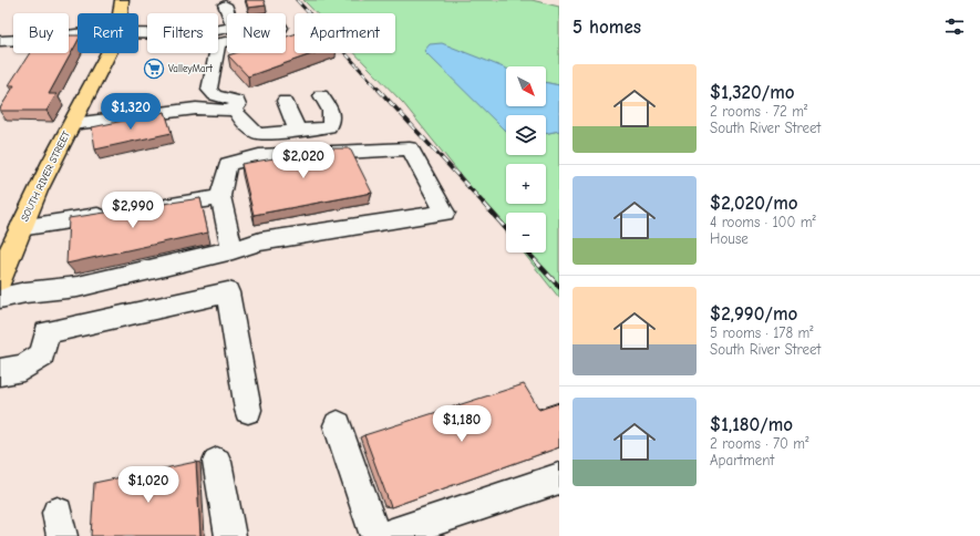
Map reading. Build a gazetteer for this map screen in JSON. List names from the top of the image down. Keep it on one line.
{"streets":{"main road":["SOUTH RIVER STREET"]},"places":{"supermarket":["ValleyMart"]},"north":"bottom right","page":{"heading":"5 homes","chip":["Buy","Rent","Filters","New","Apartment"],"list":[{"name":"$1,320/mo","note":"2 rooms · 72 m² · South River Street"},{"name":"$2,020/mo","note":"4 rooms · 100 m² · House"},{"name":"$2,990/mo","note":"5 rooms · 178 m² · South River Street"},{"name":"$1,180/mo","note":"2 rooms · 70 m² · Apartment"}],"map_buttons":["+","−"],"price":["$1,320","$2,020","$2,990","$1,180","$1,020"]}}
